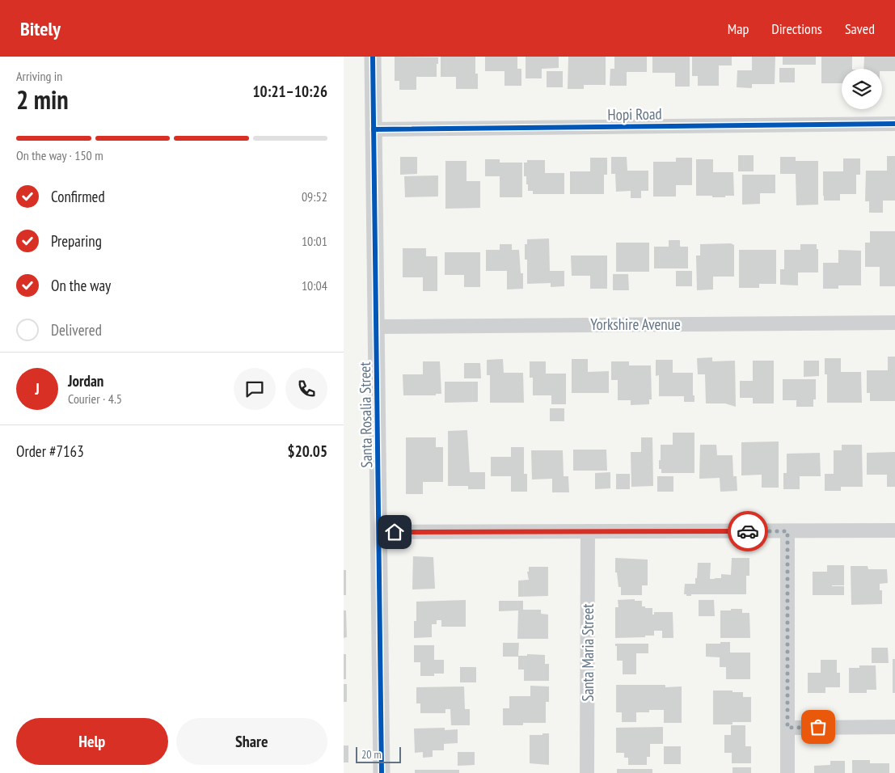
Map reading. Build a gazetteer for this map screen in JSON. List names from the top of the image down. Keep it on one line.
{"streets":{"street":["Hopi Road","Yorkshire Avenue","Santa Rosalia Street","Santa Maria Street"]},"crossings":[["Hopi Road","Santa Rosalia Street"],["Yorkshire Avenue","Santa Rosalia Street"]],"scale_bar":"20 m","page":{"header":"Bitely","nav":["Map","Directions","Saved"],"heading":["2 min","Arriving in","10:21–10:26"],"panel":["Jordan","Courier · 4.5","Order #7163","$20.05"],"bar":"On the way · 150 m","list":[["Confirmed","09:52"],["Preparing","10:01"],["On the way","10:04"],"Delivered"],"round":"J","buttons":["Help","Share"],"scale":"20 m"}}
